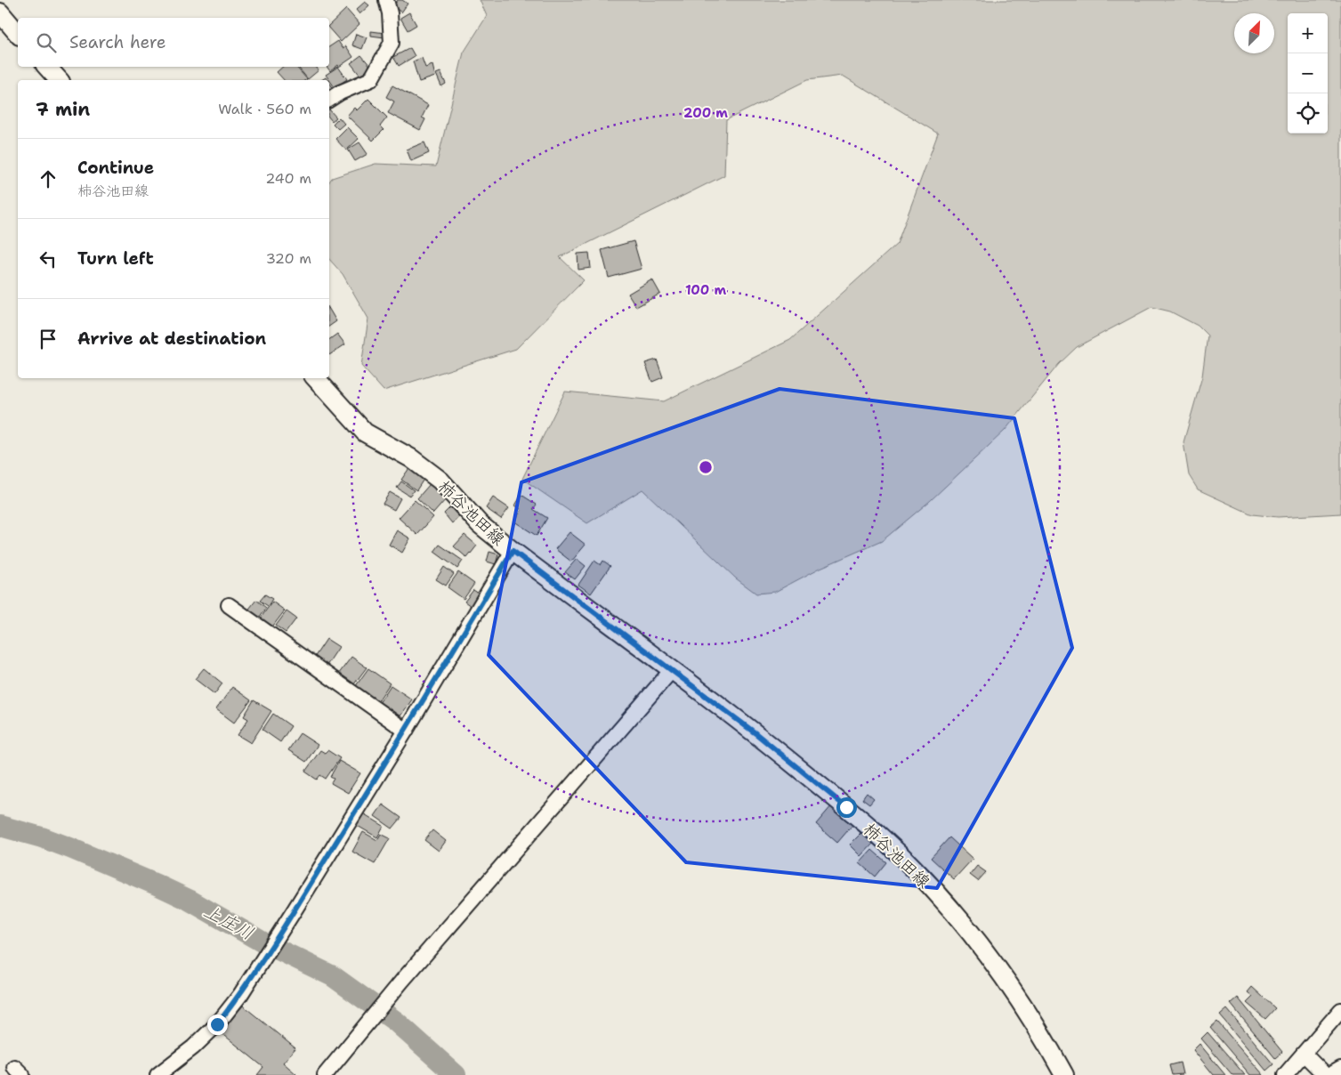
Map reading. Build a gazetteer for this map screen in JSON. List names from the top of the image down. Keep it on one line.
{"streets":{"main road":["柿谷池田線"]},"water":["上庄川"],"north":"top right","page":{"map_buttons":["+","−"],"search":"Search here","heading":["7 min","Walk · 560 m"],"list":[["Continue","柿谷池田線","240 m"],["Turn left","320 m"],"Arrive at destination"]},"rings":["200 m","100 m"]}
